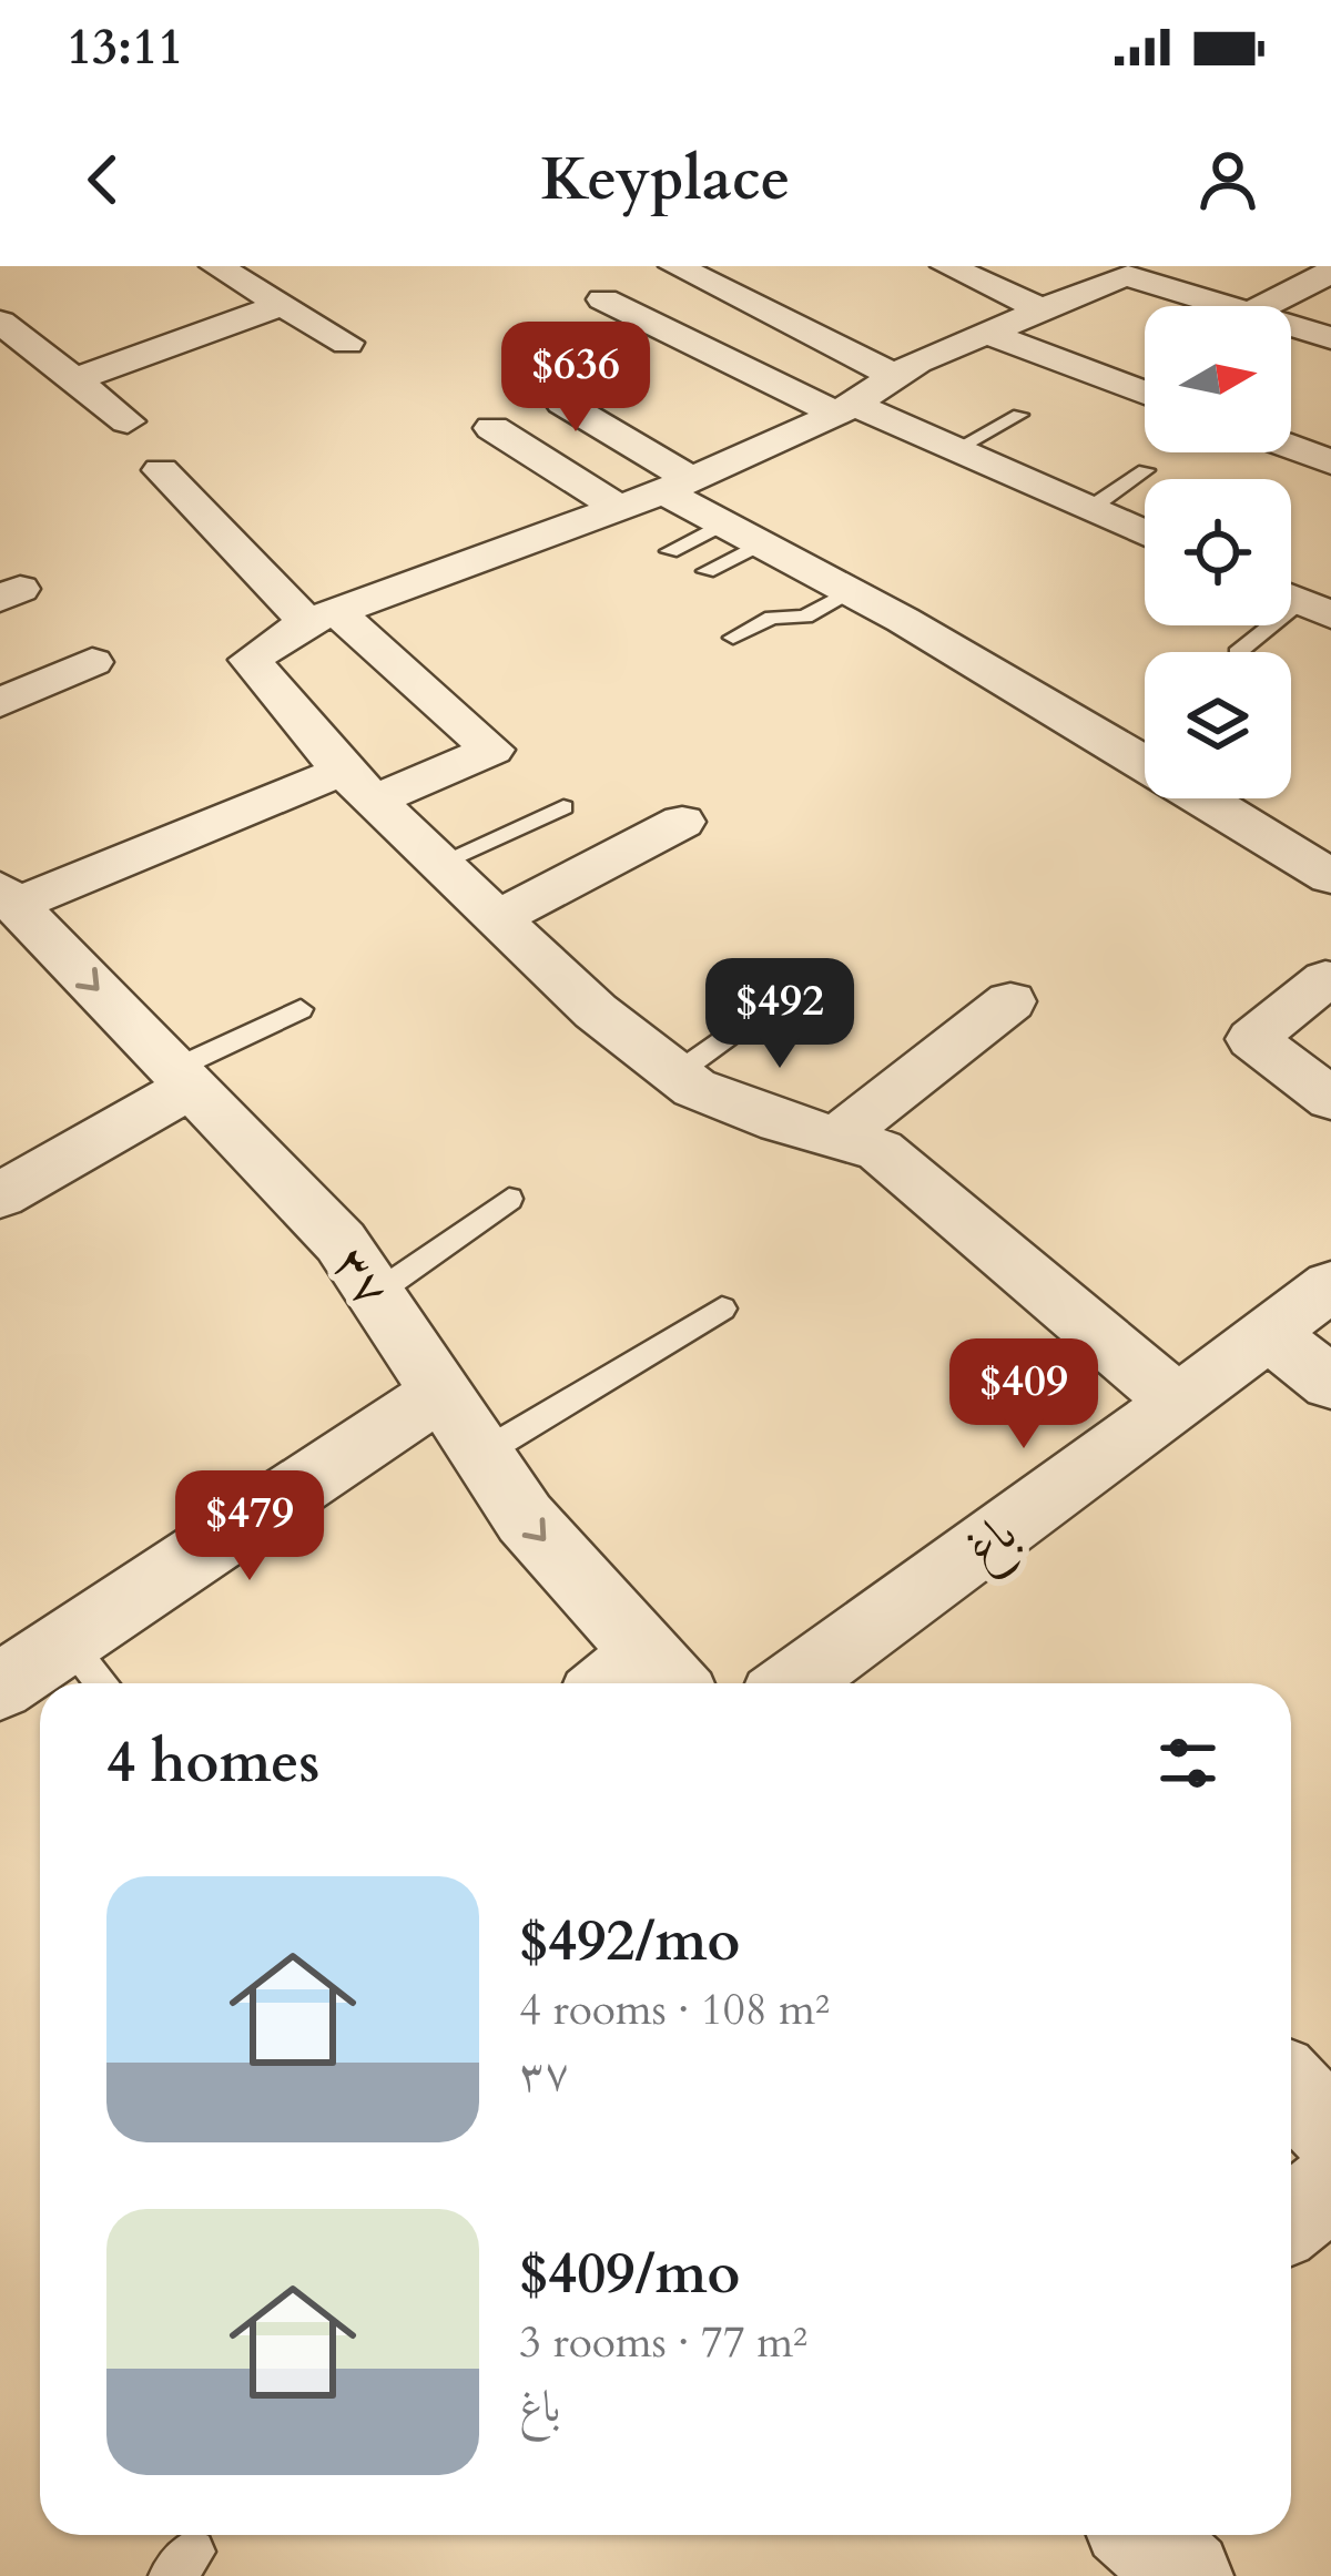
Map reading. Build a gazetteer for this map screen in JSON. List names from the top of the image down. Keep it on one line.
{"streets":{"street":["۳۷","باغ"]},"north":"right","page":{"status":"13:11","header":"Keyplace","price":["$636","$492","$409","$479"],"heading":"4 homes","list":[{"name":"$492/mo","note":"4 rooms · 108 m² · ۳۷"},{"name":"$409/mo","note":"3 rooms · 77 m² · باغ"}]}}
